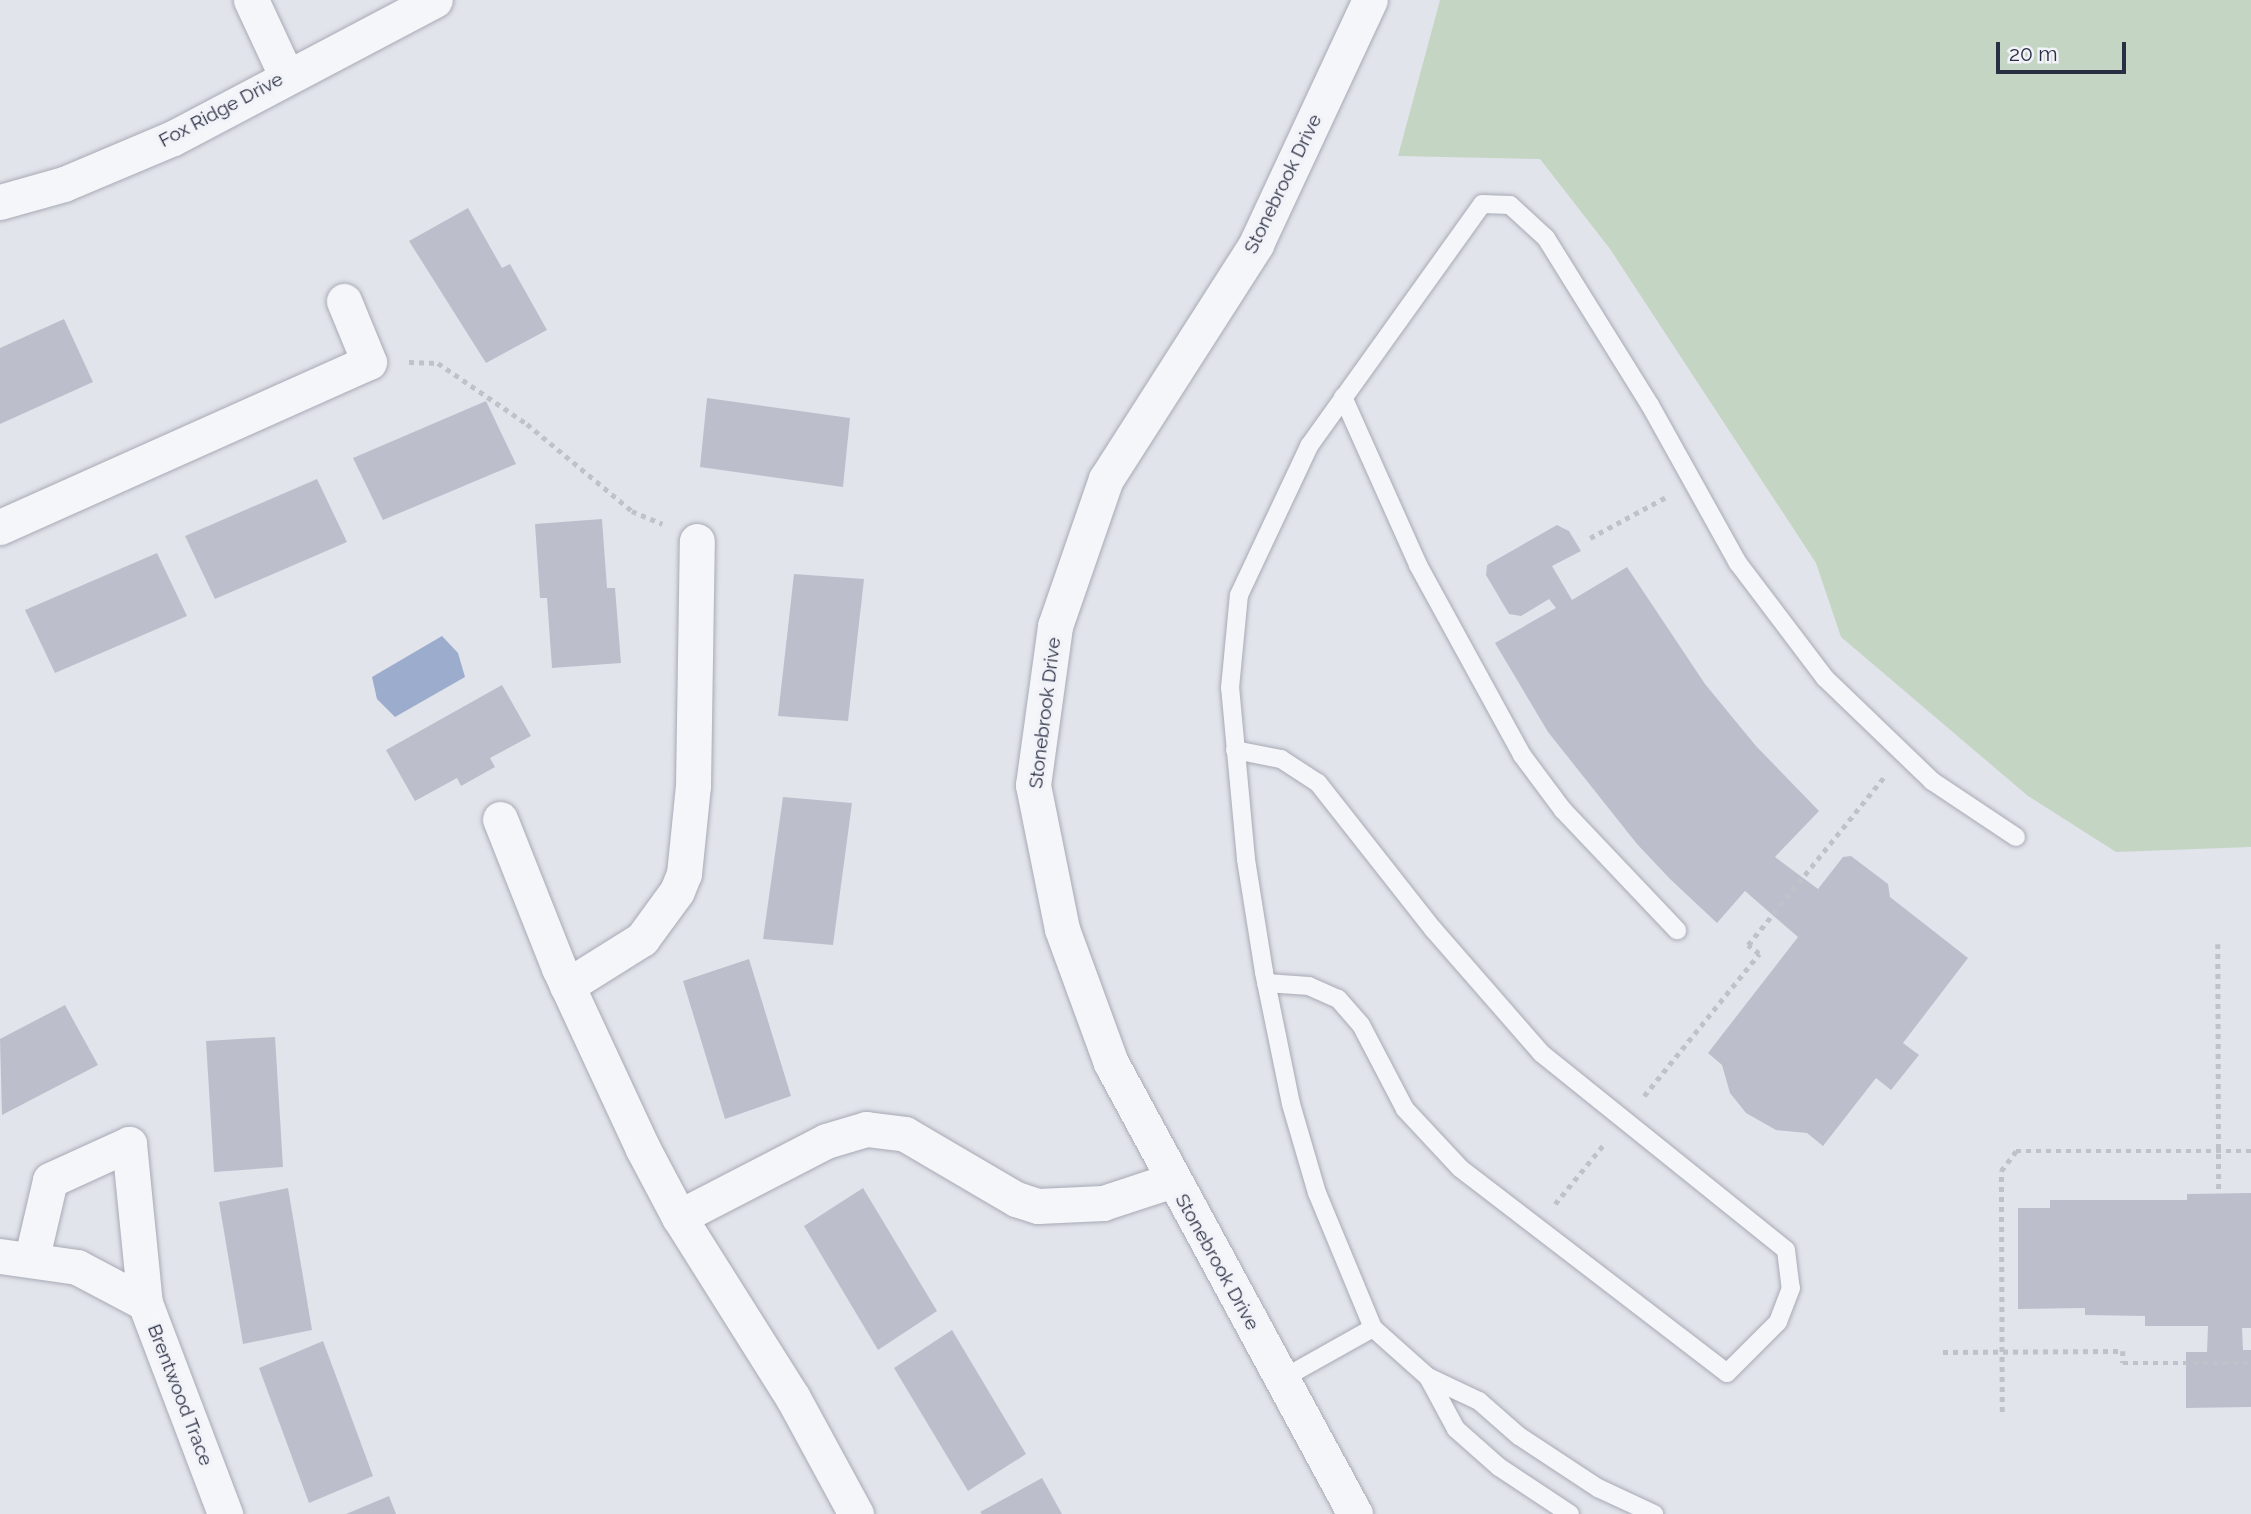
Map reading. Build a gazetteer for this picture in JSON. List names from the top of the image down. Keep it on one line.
{"streets":{"street":["Fox Ridge Drive","Stonebrook Drive","Brentwood Trace"]},"scale_bar":"20 m"}
